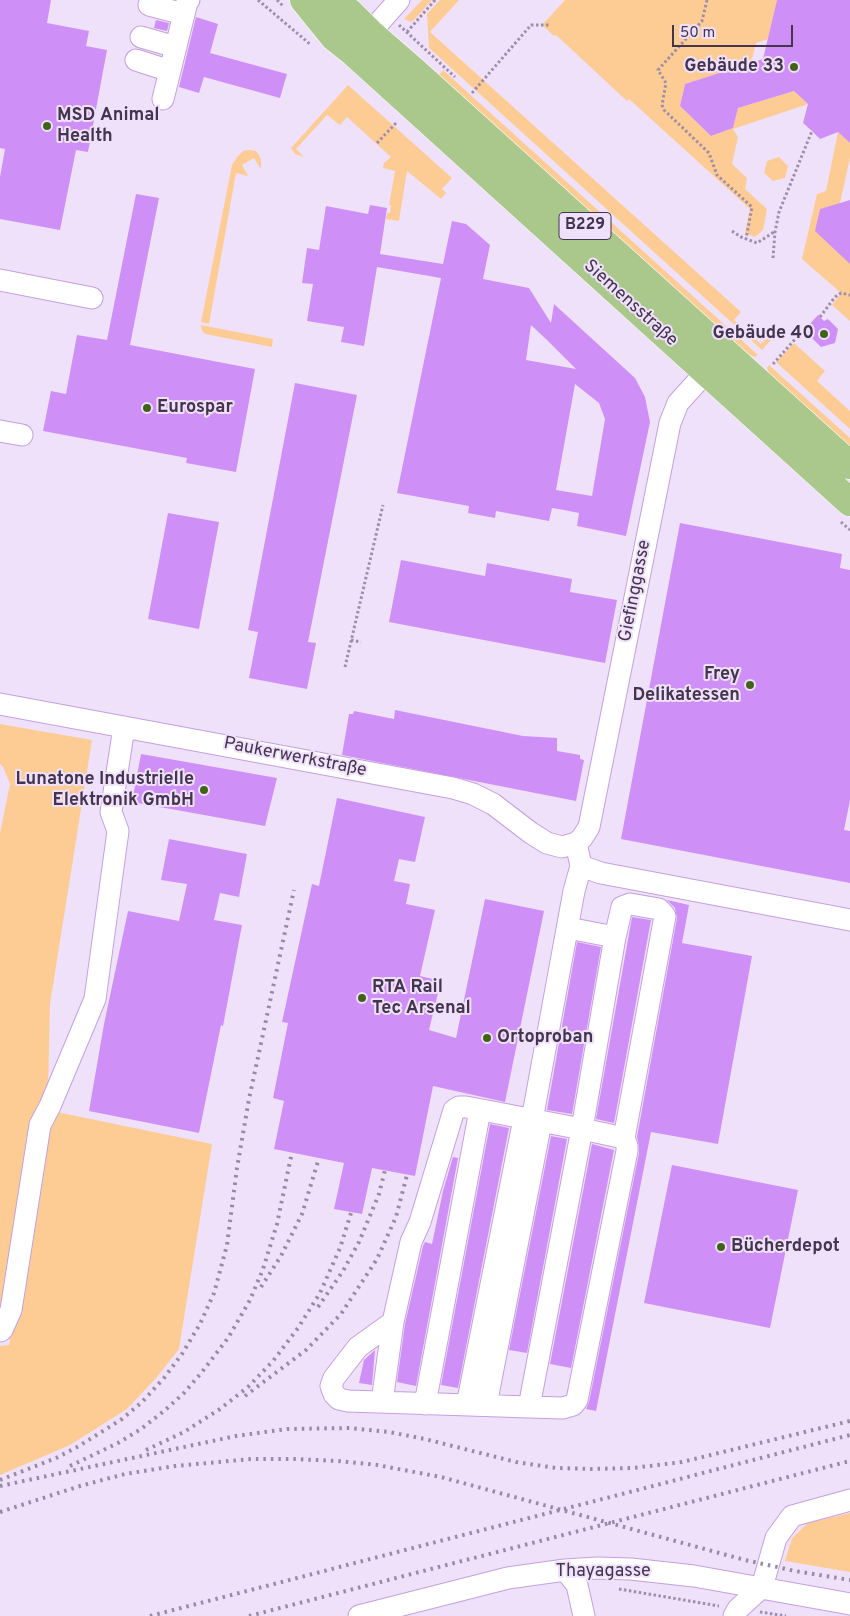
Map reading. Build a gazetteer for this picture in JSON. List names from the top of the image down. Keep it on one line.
{"streets":{"main road":["B229","Siemensstraße"],"street":["Giefinggasse","Paukerwerkstraße","Thayagasse"]},"crossings":[["Siemensstraße","Giefinggasse"],["Giefinggasse","Paukerwerkstraße"]],"places":["Gebäude 33","MSD Animal Health","Gebäude 40","Eurospar","Frey Delikatessen","Lunatone Industrielle Elektronik GmbH","RTA Rail Tec Arsenal","Ortoproban","Bücherdepot"],"scale_bar":"50 m"}
